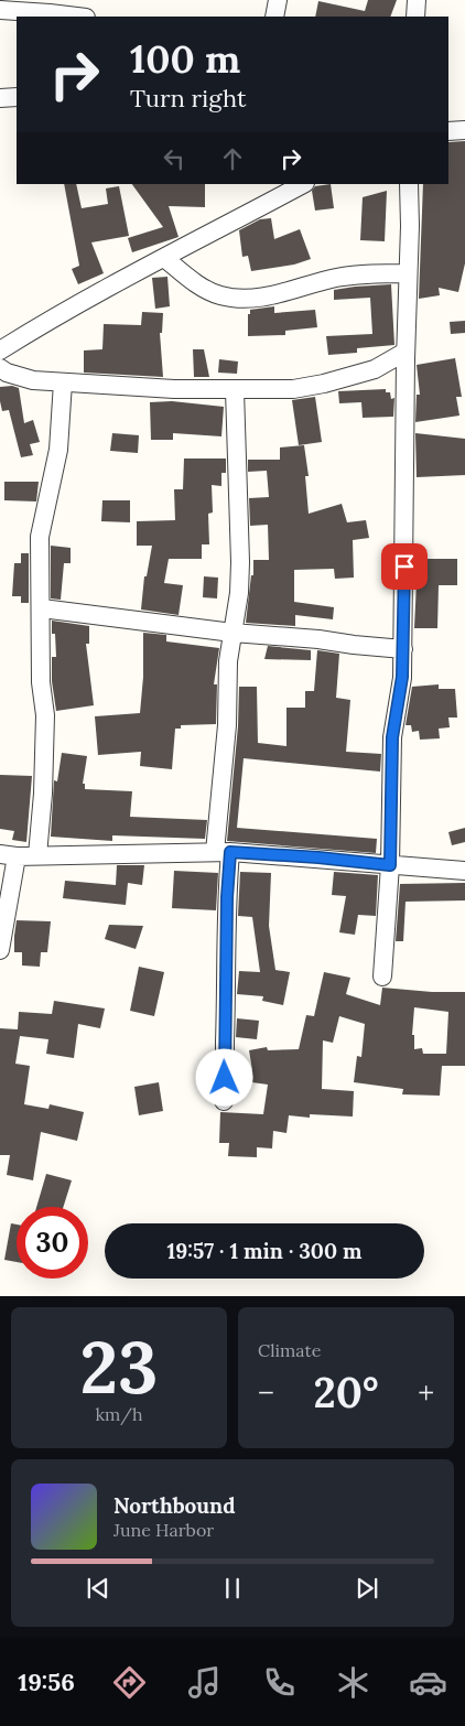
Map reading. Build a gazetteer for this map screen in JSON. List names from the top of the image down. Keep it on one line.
{"page":{"turn":["100 m","Turn right"],"limit":"30","trip":"19:57 · 1 min · 300 m","tile":[["23","km/h"],"Climate"],"heat":["−","20°","+"],"song":["Northbound","June Harbor"],"tabs":"19:56"}}
